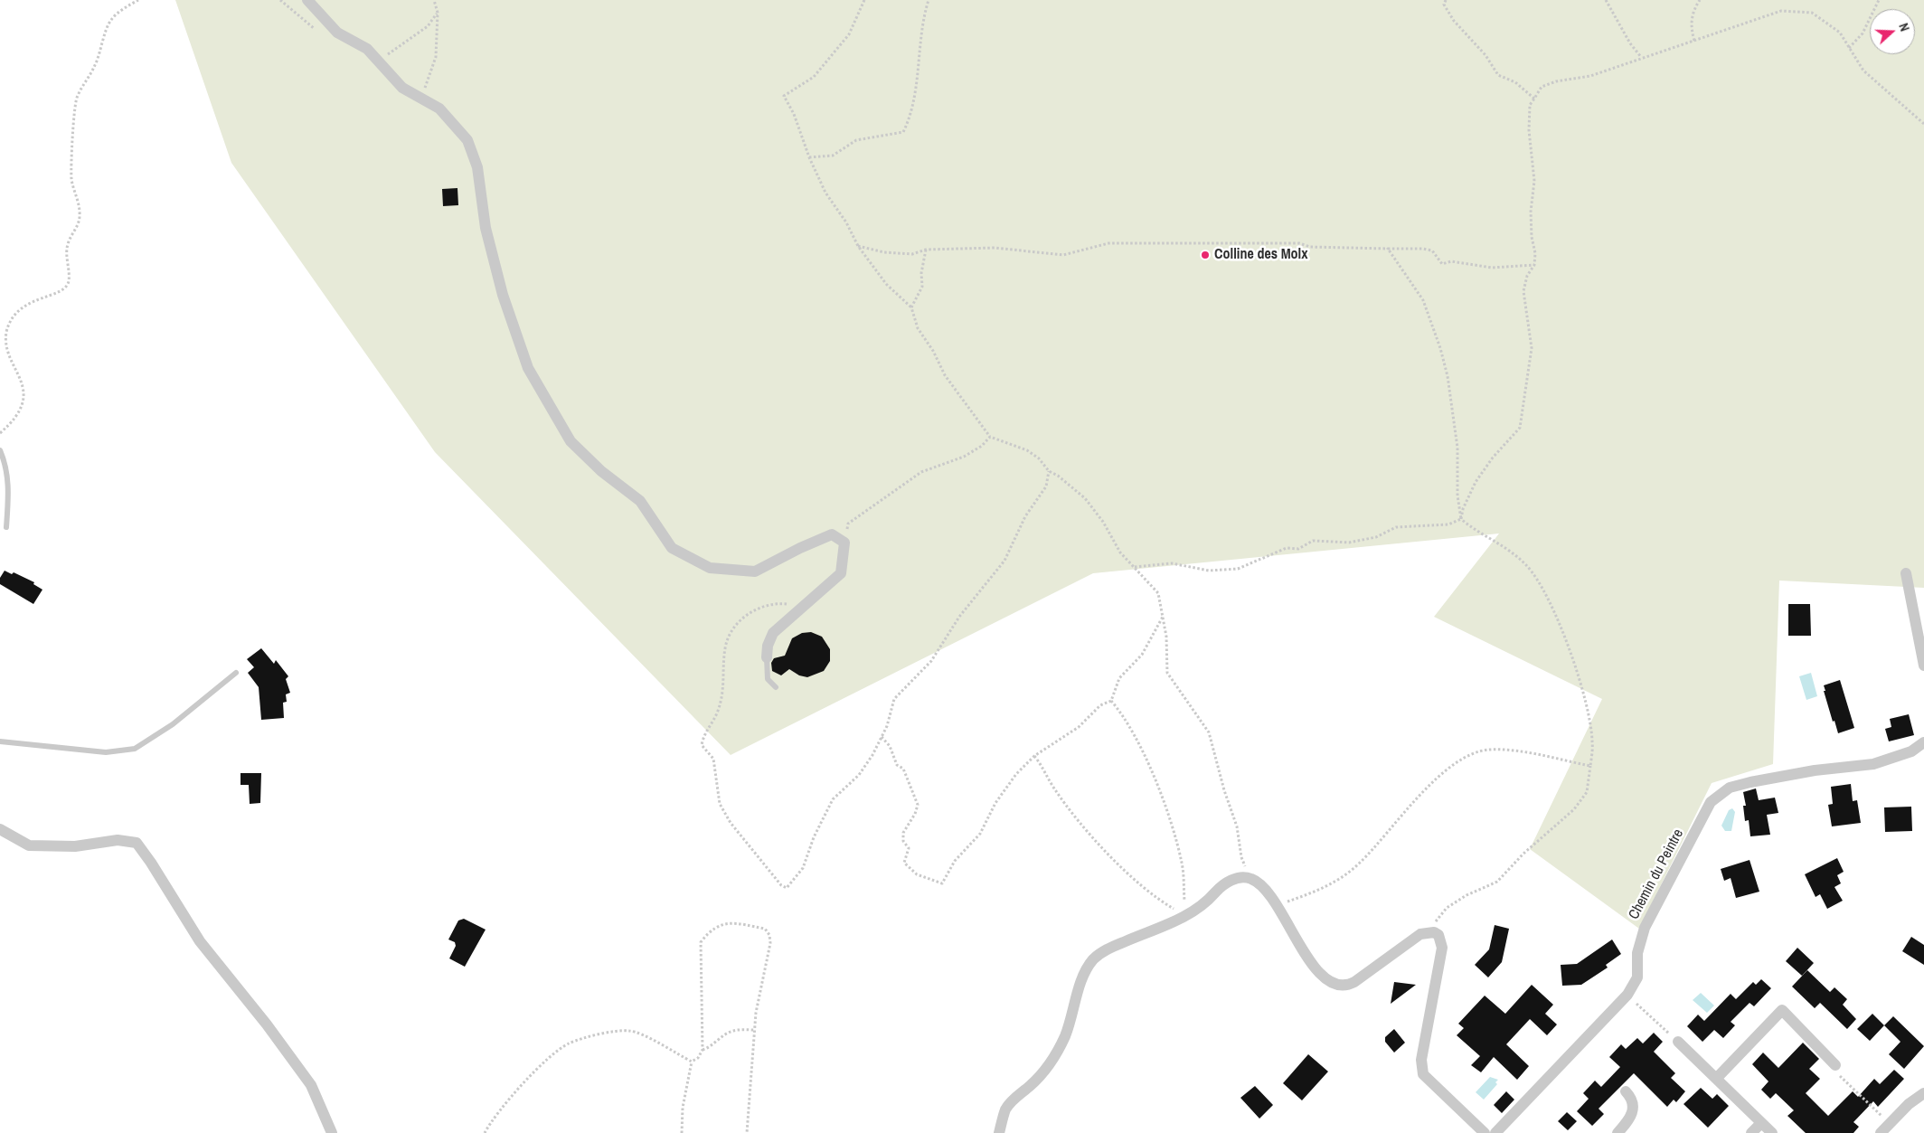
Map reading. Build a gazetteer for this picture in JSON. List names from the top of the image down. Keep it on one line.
{"streets":{"street":["Chemin du Peintre"]},"places":["Colline des Molx"],"north":"right"}
